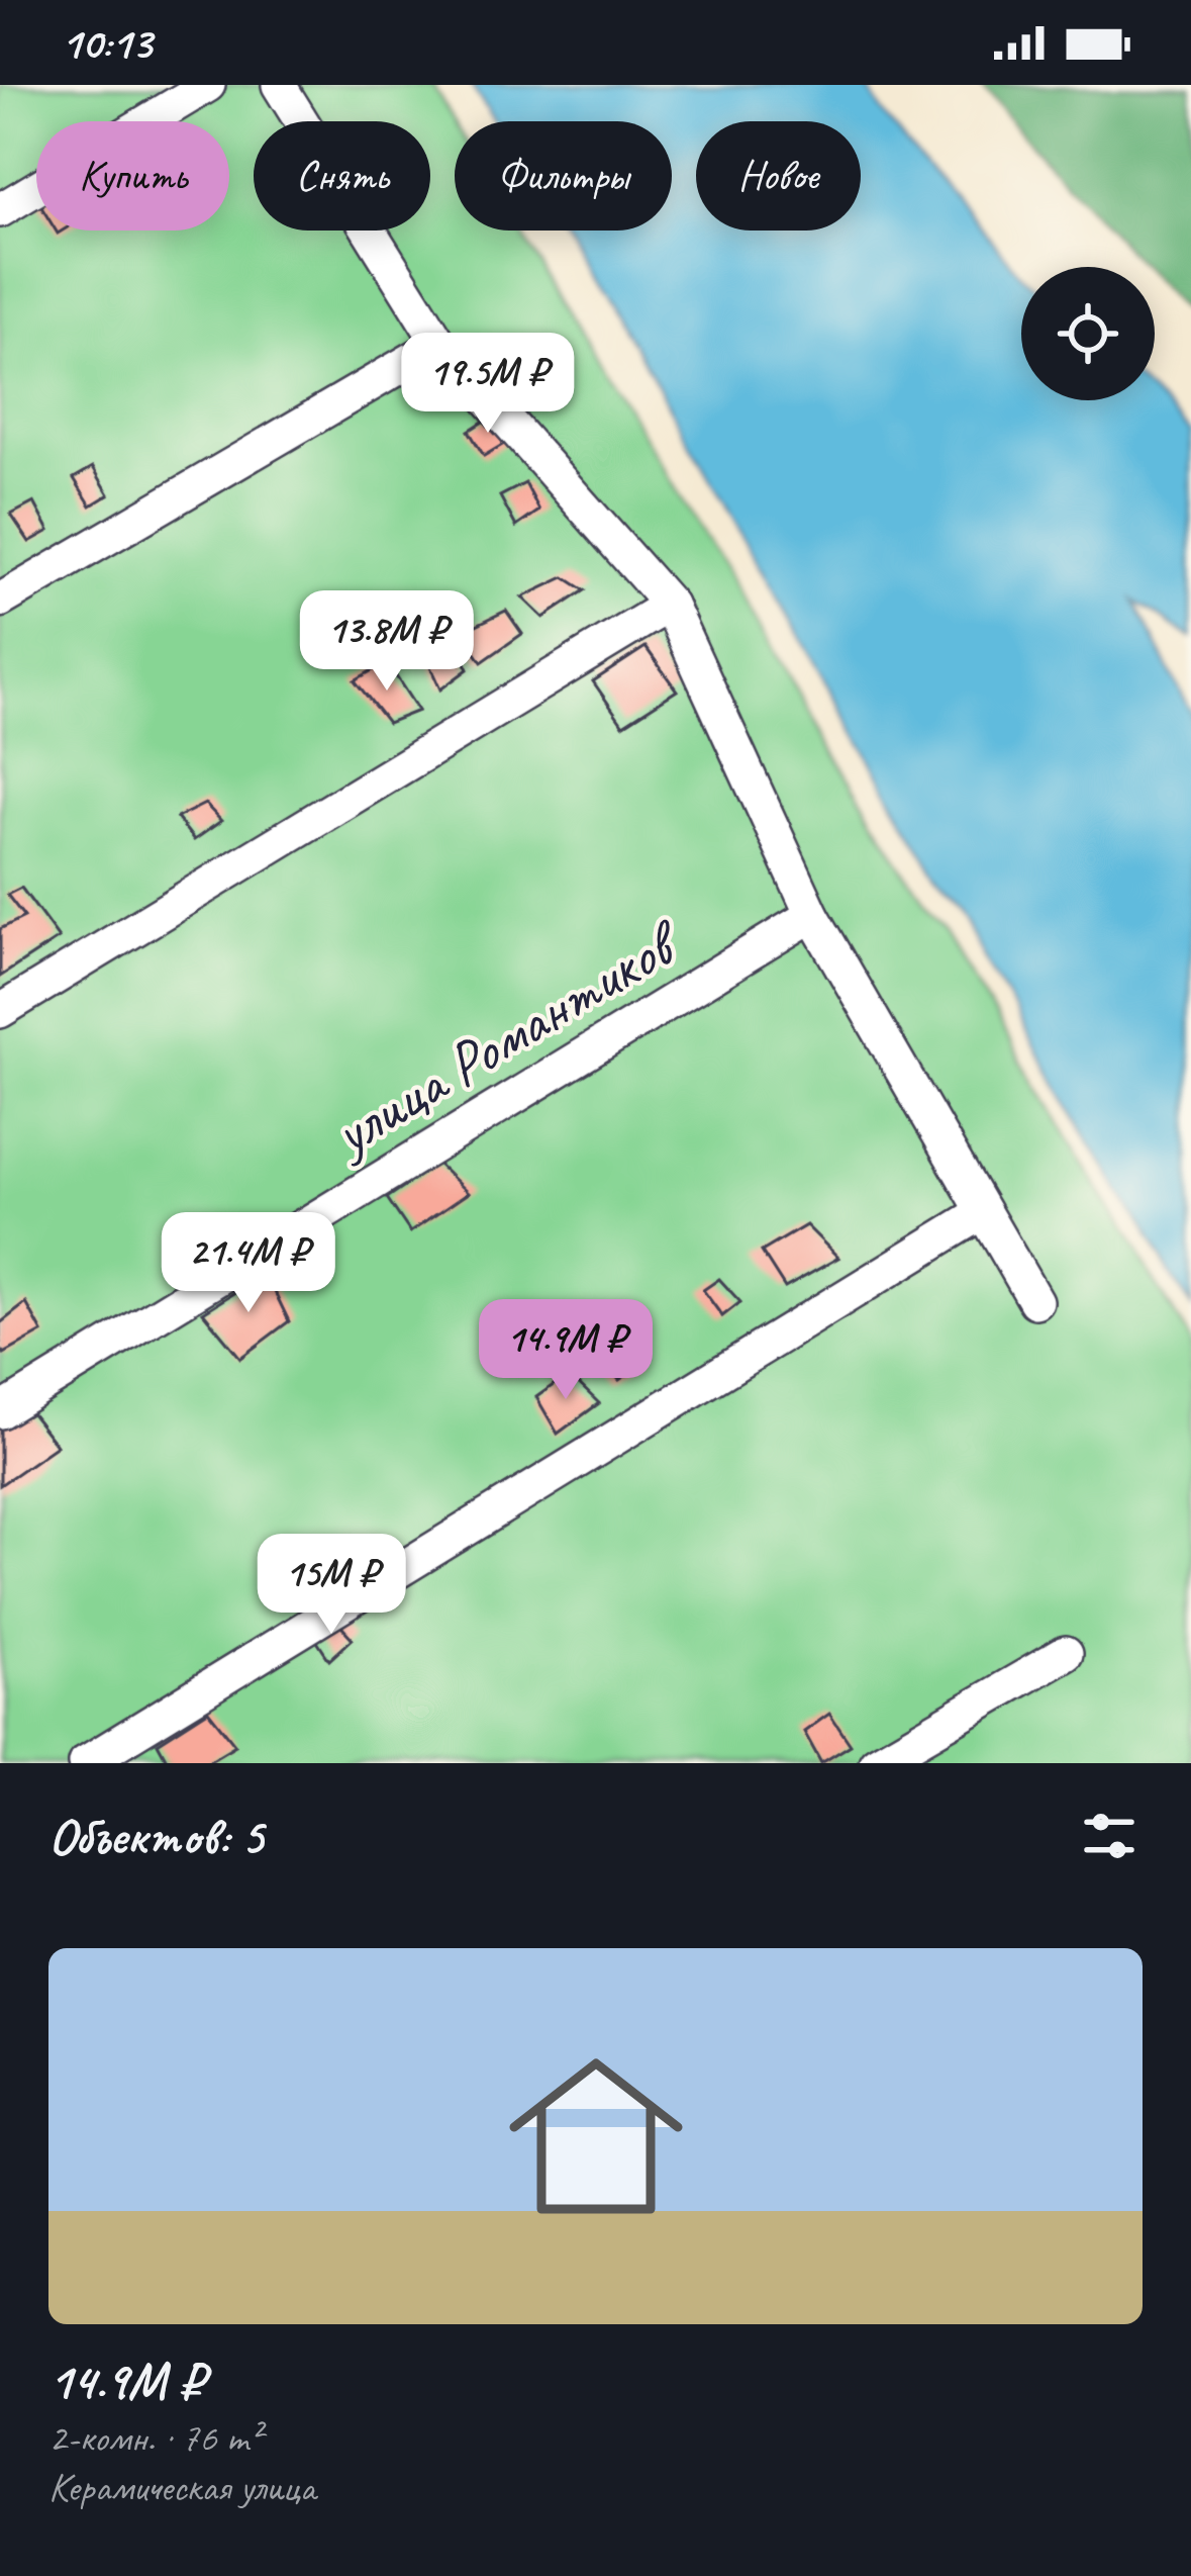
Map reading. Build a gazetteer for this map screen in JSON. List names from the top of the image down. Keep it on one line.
{"streets":{"street":["улица Романтиков"]},"page":{"status":"10:13","chip":["Купить","Снять","Фильтры","Новое"],"price":["19.5M ₽","13.8M ₽","21.4M ₽","14.9M ₽","15M ₽"],"heading":"Объектов: 5","list":[{"name":"14.9M ₽","note":"2-комн. · 76 m² · Керамическая улица"}]}}
